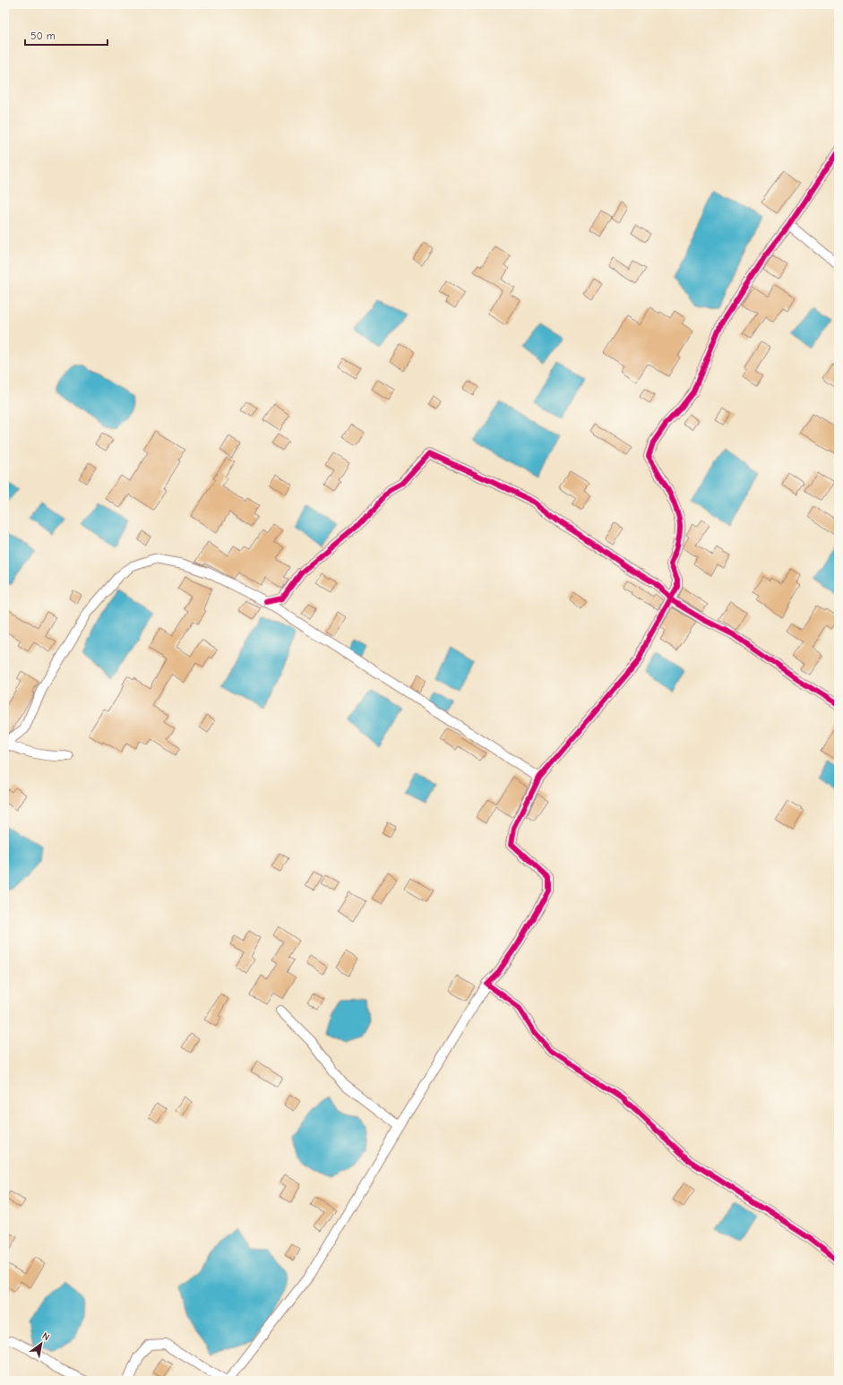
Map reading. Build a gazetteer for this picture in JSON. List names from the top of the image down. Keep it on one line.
{"scale_bar":"50 m","north":"top right"}
